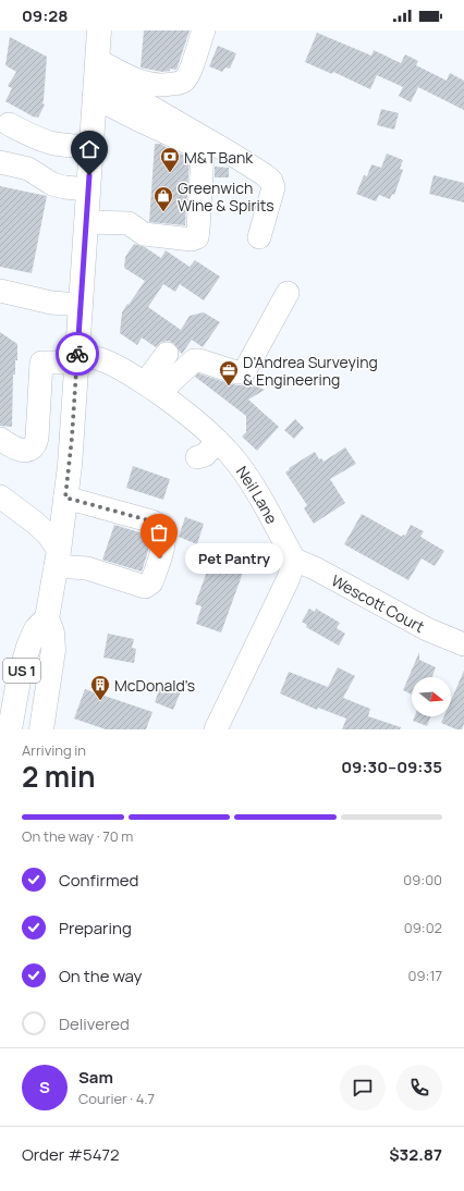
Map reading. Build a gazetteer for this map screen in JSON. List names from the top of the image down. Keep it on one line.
{"streets":{"main road":["US 1"],"street":["Neil Lane","Wescott Court"]},"crossings":[["Neil Lane","Wescott Court"],["Neil Lane","US 1"]],"places":{"bank":["M&T Bank"],"shop":["Greenwich Wine & Spirits"],"office":["D'Andrea Surveying & Engineering"],"other":["Pet Pantry"],"building":["McDonald's"]},"north":"right","page":{"status":"09:28","bubble":"Pet Pantry","heading":["2 min","Arriving in","09:30–09:35"],"panel":["Sam","Courier · 4.7","Order #5472","$32.87"],"bar":"On the way · 70 m","list":[["Confirmed","09:00"],["Preparing","09:02"],["On the way","09:17"],"Delivered"],"round":"S"}}
